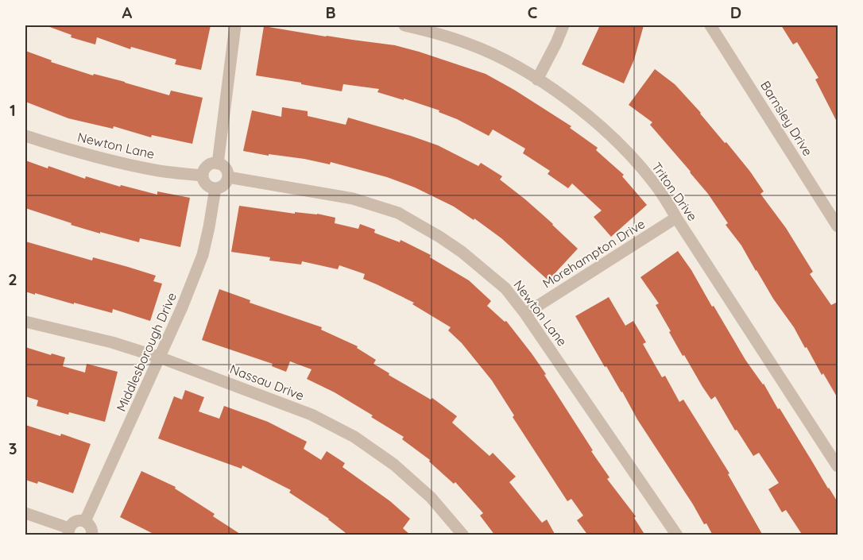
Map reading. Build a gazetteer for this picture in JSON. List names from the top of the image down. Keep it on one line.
{"streets":{"street":["Barnsley Drive","Newton Lane","Triton Drive","Morehampton Drive","Middlesborough Drive","Nassau Drive"]},"crossings":[["Newton Lane","Morehampton Drive"],["Newton Lane","Middlesborough Drive"],["Triton Drive","Morehampton Drive"],["Middlesborough Drive","Nassau Drive"]],"grid":{"columns":["A","B","C","D"],"rows":["1","2","3"]}}
